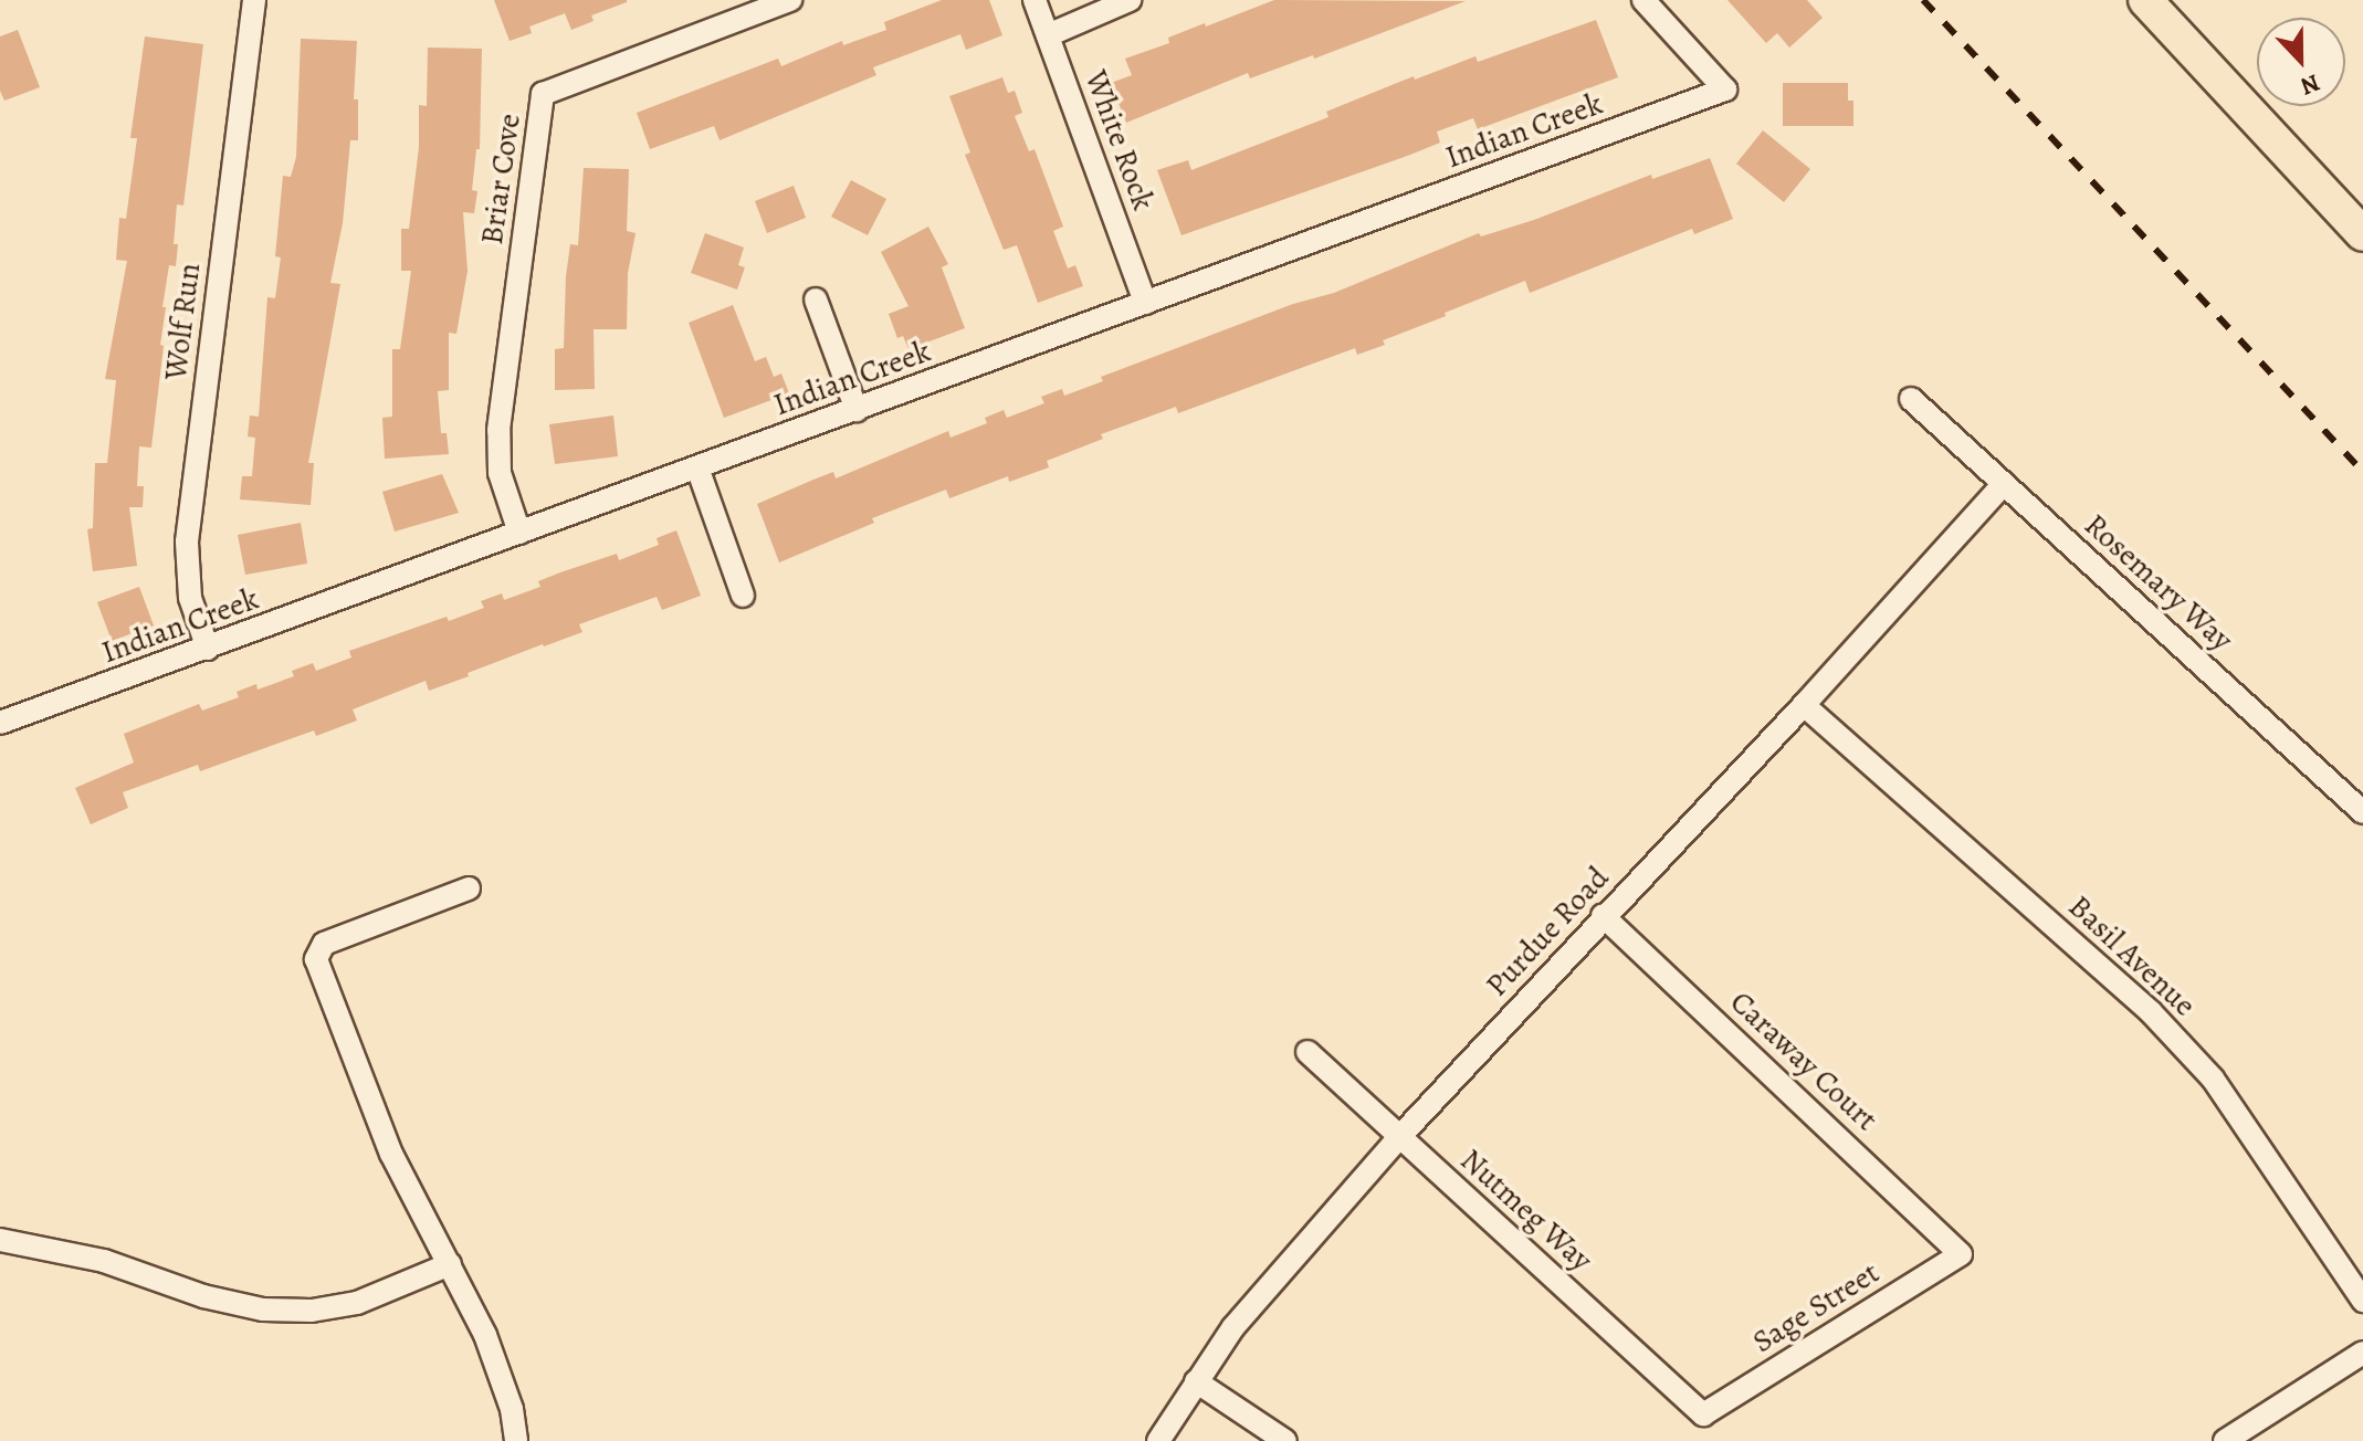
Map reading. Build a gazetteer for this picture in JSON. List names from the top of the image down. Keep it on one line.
{"streets":{"street":["Indian Creek","White Rock","Briar Cove","Wolf Run","Rosemary Way","Purdue Road","Basil Avenue","Caraway Court","Nutmeg Way","Sage Street"]},"crossings":[["Indian Creek","White Rock"],["Indian Creek","Briar Cove"],["Indian Creek","Wolf Run"],["Rosemary Way","Purdue Road"],["Purdue Road","Basil Avenue"],["Purdue Road","Caraway Court"],["Purdue Road","Nutmeg Way"],["Caraway Court","Sage Street"],["Nutmeg Way","Sage Street"]],"north":"bottom"}
